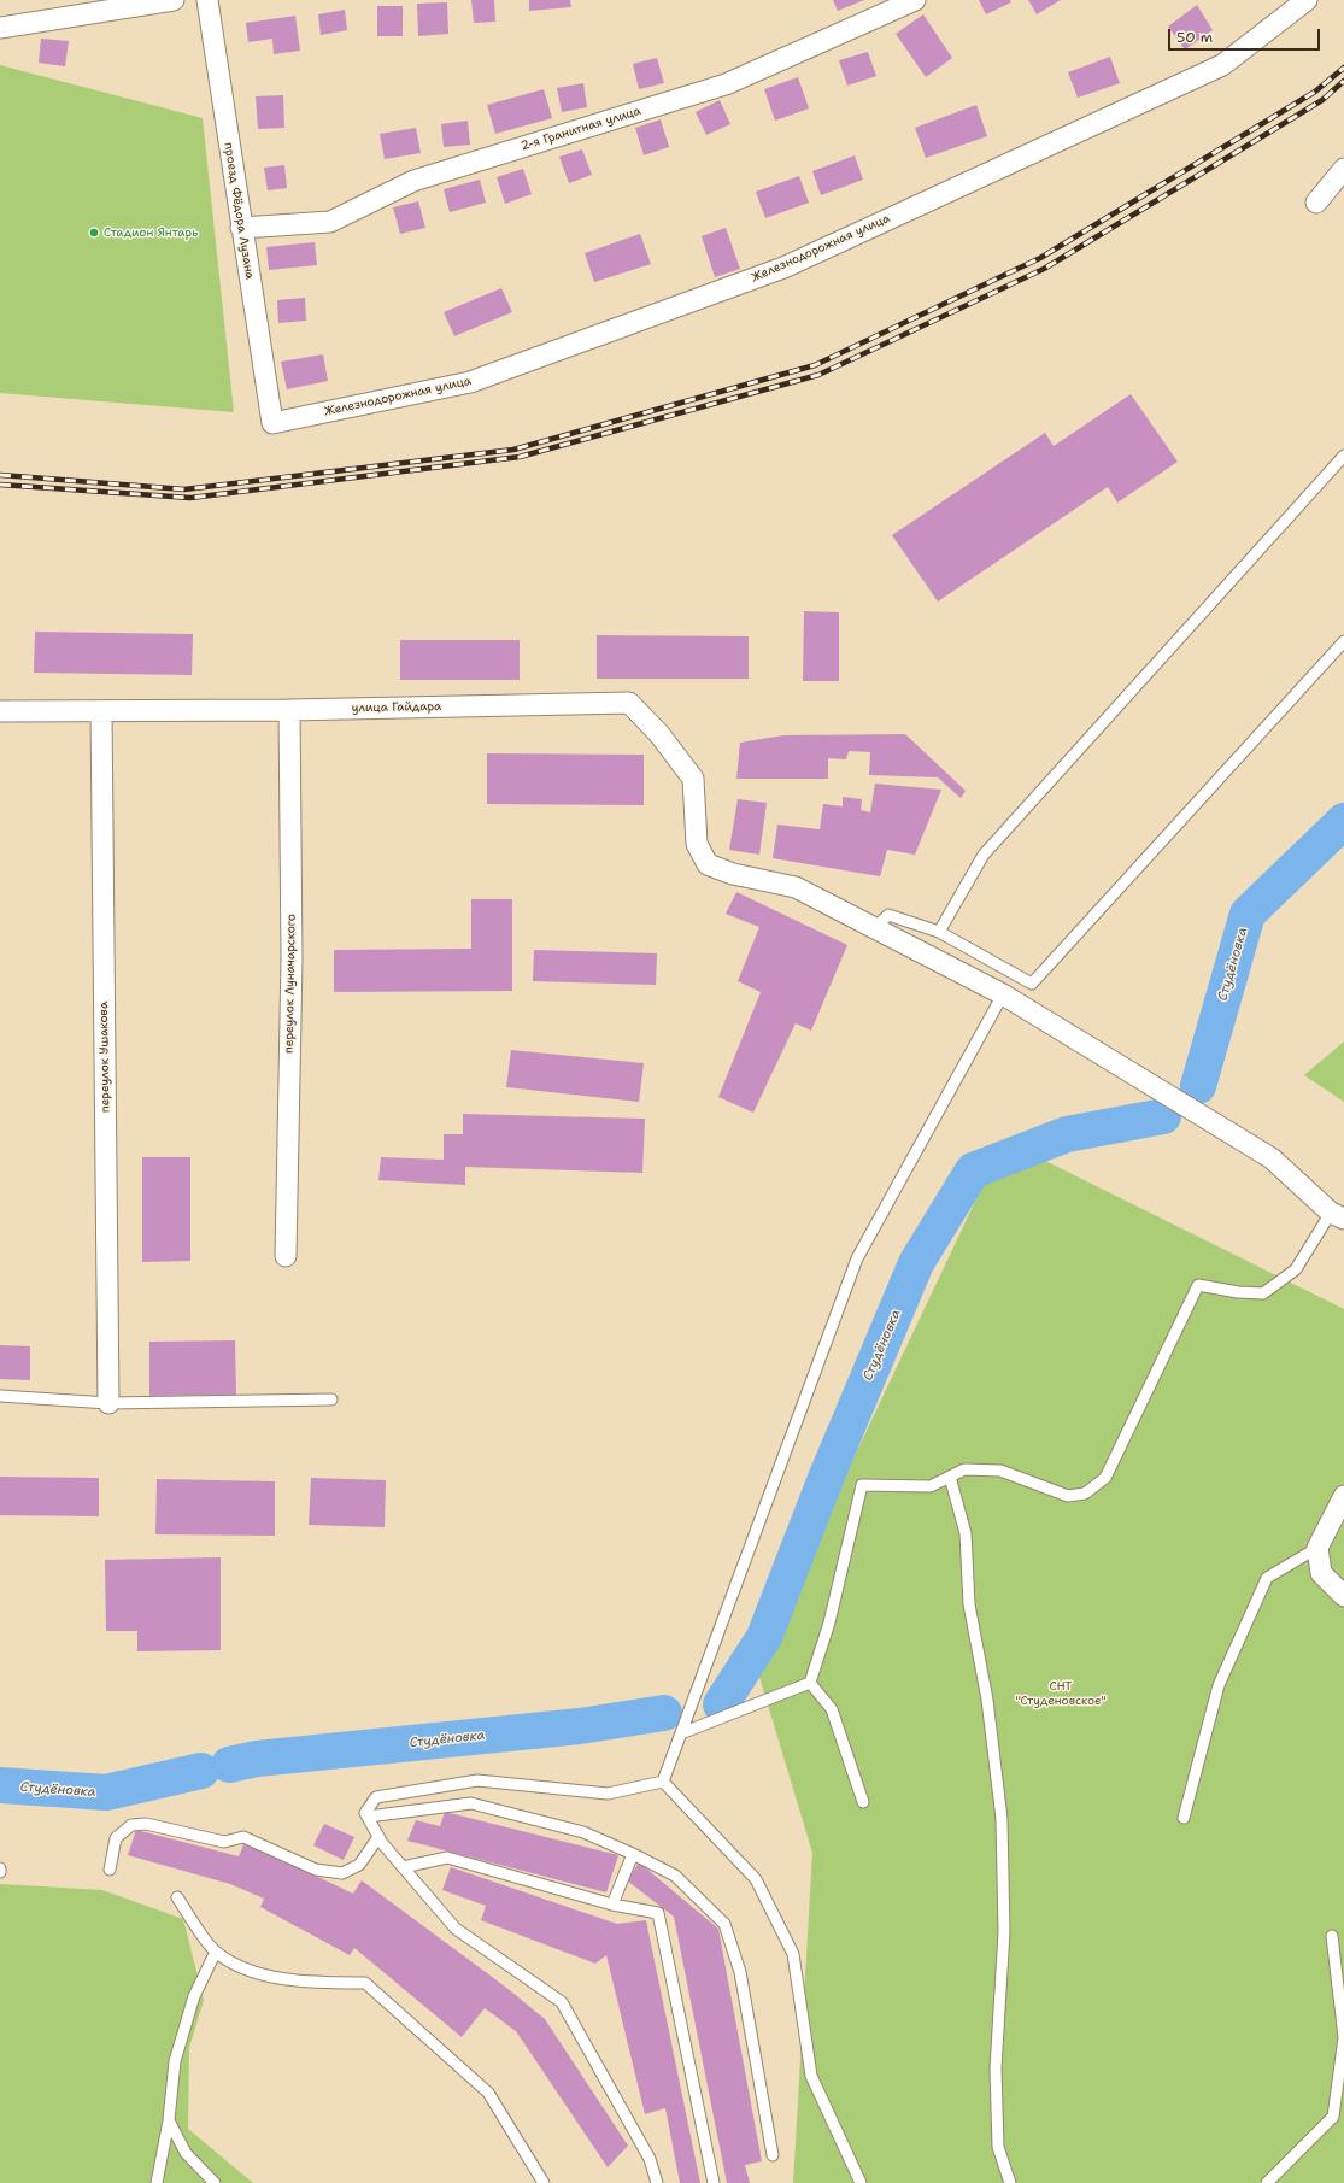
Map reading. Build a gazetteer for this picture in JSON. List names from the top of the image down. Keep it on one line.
{"streets":{"street":["2-я Гранитная улица","проезд Фёдора Лузана","Железнодорожная улица","улица Гайдара","переулок Луначарского","переулок Ушакова"]},"crossings":[["2-я Гранитная улица","проезд Фёдора Лузана"],["проезд Фёдора Лузана","Железнодорожная улица"],["улица Гайдара","переулок Луначарского"],["улица Гайдара","переулок Ушакова"]],"water":["Студёновка"],"parks":["СНТ \"Студеновское\""],"places":["Стадион Янтарь"],"scale_bar":"50 m"}
